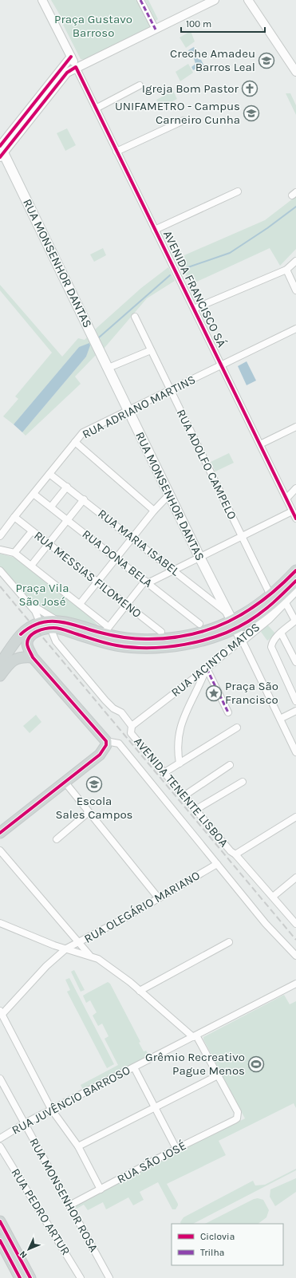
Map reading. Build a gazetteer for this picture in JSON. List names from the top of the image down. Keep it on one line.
{"streets":{"main road":["RUA MONSENHOR DANTAS","RUA JACINTO MATOS"],"street":["AVENIDA FRANCISCO SÁ","RUA ADRIANO MARTINS","RUA ADOLFO CAMPELO","RUA MARIA ISABEL","RUA DONA BELA","RUA MESSIAS FILOMENO","AVENIDA TENENTE LISBOA","RUA OLEGÁRIO MARIANO","RUA JUVÊNCIO BARROSO","RUA SÃO JOSÉ","RUA MONSENHOR ROSA","RUA PEDRO ARTUR"]},"crossings":[["RUA MONSENHOR DANTAS","RUA ADRIANO MARTINS"],["RUA MONSENHOR DANTAS","RUA MARIA ISABEL"],["RUA MONSENHOR DANTAS","RUA JACINTO MATOS"],["AVENIDA FRANCISCO SÁ","RUA ADRIANO MARTINS"],["RUA ADRIANO MARTINS","RUA ADOLFO CAMPELO"],["RUA ADRIANO MARTINS","RUA MARIA ISABEL"],["RUA ADRIANO MARTINS","RUA DONA BELA"],["RUA ADRIANO MARTINS","RUA MESSIAS FILOMENO"],["RUA JACINTO MATOS","AVENIDA TENENTE LISBOA"],["AVENIDA TENENTE LISBOA","RUA OLEGÁRIO MARIANO"],["RUA JUVÊNCIO BARROSO","RUA MONSENHOR ROSA"],["RUA SÃO JOSÉ","RUA MONSENHOR ROSA"]],"parks":["Praça Gustavo Barroso","Praça Vila São José"],"places":{"school or university":["Creche Amadeu Barros Leal","UNIFAMETRO - Campus Carneiro Cunha","Escola Sales Campos"],"church":["Igreja Bom Pastor"],"place":["Praça São Francisco"],"sports":["Grêmio Recreativo Pague Menos"]},"legend":["Ciclovia","Trilha"],"scale_bar":"100 m","north":"bottom left"}
